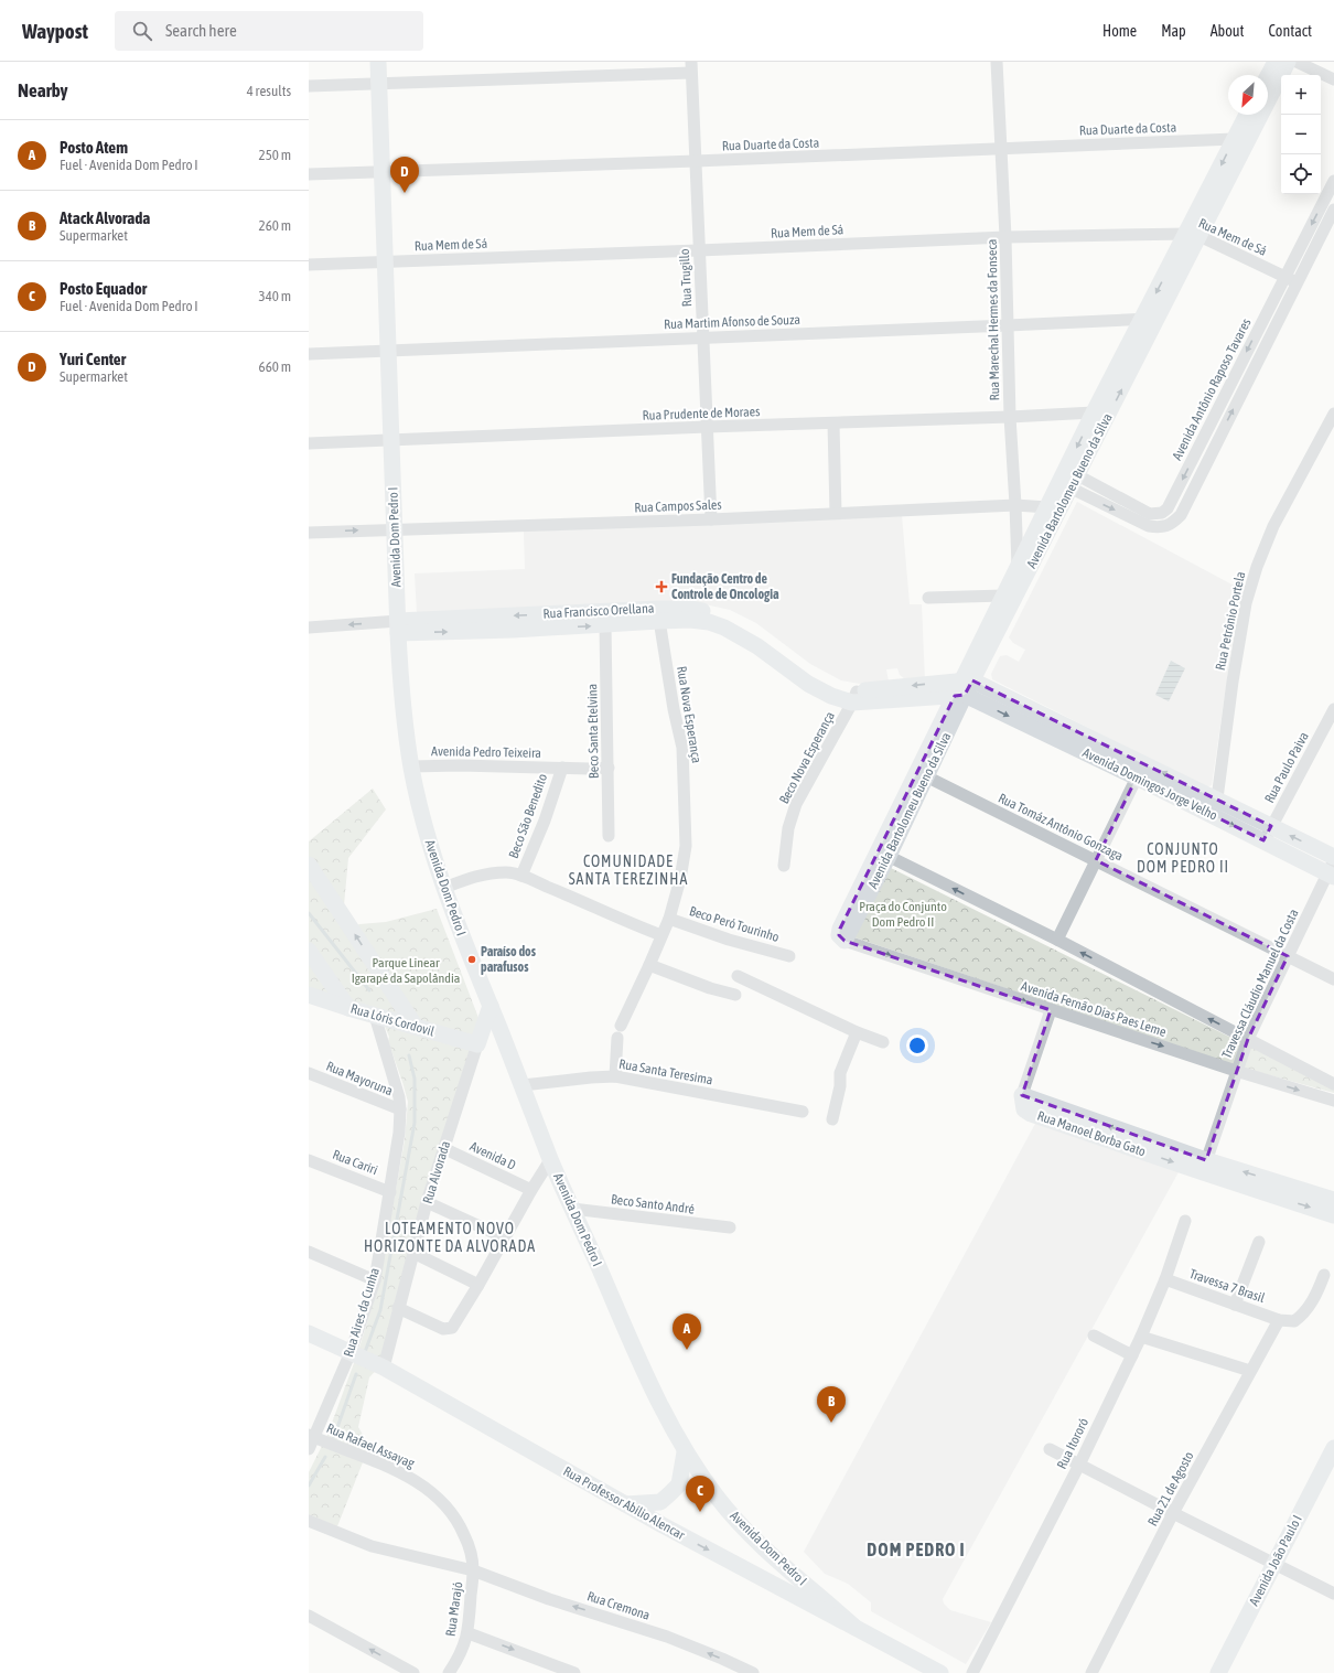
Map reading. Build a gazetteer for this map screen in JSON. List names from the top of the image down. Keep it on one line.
{"streets":{"street":["Rua Duarte da Costa","Rua Mem de Sá","Rua Trugillo","Rua Marechal Hermes da Fonseca","Rua Martim Afonso de Souza","Avenida Antônio Raposo Tavares","Rua Prudente de Moraes","Avenida Bartolomeu Bueno da Silva","Rua Campos Sales","Avenida Dom Pedro I","Rua Francisco Orellana","Rua Petrônio Portela","Rua Nova Esperança","Beco Santa Etelvina","Avenida Pedro Teixeira","Beco Nova Esperança","Rua Paulo Paiva","Avenida Domingos Jorge Velho","Beco São Benedito","Rua Tomáz Antônio Gonzaga","Beco Peró Tourinho","Travessa Cláudio Manuel da Costa","Avenida Fernão Dias Paes Leme","Rua Lóris Cordovil","Rua Santa Teresima","Rua Mayoruna","Rua Manoel Borba Gato","Avenida D","Rua Cariri","Rua Alvorada","Beco Santo André","Travessa 7 Brasil","Rua Aires da Cunha","Rua Itororó","Rua Rafael Assayag","Rua 21 de Agosto","Rua Professor Abílio Alencar","Avenida João Paulo I","Rua Cremona","Rua Marajó"]},"crossings":[["Rua Duarte da Costa","Rua Trugillo"],["Rua Duarte da Costa","Rua Marechal Hermes da Fonseca"],["Rua Duarte da Costa","Avenida Bartolomeu Bueno da Silva"],["Rua Duarte da Costa","Avenida Dom Pedro I"],["Rua Mem de Sá","Rua Trugillo"],["Rua Mem de Sá","Rua Marechal Hermes da Fonseca"],["Rua Mem de Sá","Avenida Antônio Raposo Tavares"],["Rua Mem de Sá","Avenida Bartolomeu Bueno da Silva"],["Rua Mem de Sá","Avenida Dom Pedro I"],["Rua Trugillo","Rua Martim Afonso de Souza"],["Rua Trugillo","Rua Prudente de Moraes"],["Rua Trugillo","Rua Campos Sales"],["Rua Marechal Hermes da Fonseca","Rua Martim Afonso de Souza"],["Rua Marechal Hermes da Fonseca","Rua Prudente de Moraes"],["Rua Marechal Hermes da Fonseca","Avenida Bartolomeu Bueno da Silva"],["Rua Marechal Hermes da Fonseca","Rua Campos Sales"],["Rua Martim Afonso de Souza","Avenida Bartolomeu Bueno da Silva"],["Rua Martim Afonso de Souza","Avenida Dom Pedro I"],["Rua Prudente de Moraes","Avenida Bartolomeu Bueno da Silva"],["Rua Prudente de Moraes","Avenida Dom Pedro I"],["Avenida Bartolomeu Bueno da Silva","Rua Campos Sales"],["Avenida Bartolomeu Bueno da Silva","Rua Francisco Orellana"],["Avenida Bartolomeu Bueno da Silva","Avenida Domingos Jorge Velho"],["Avenida Bartolomeu Bueno da Silva","Rua Tomáz Antônio Gonzaga"],["Avenida Bartolomeu Bueno da Silva","Avenida Fernão Dias Paes Leme"],["Rua Campos Sales","Avenida Dom Pedro I"],["Avenida Dom Pedro I","Rua Francisco Orellana"],["Avenida Dom Pedro I","Avenida Pedro Teixeira"],["Avenida Dom Pedro I","Rua Santa Teresima"],["Avenida Dom Pedro I","Rua Alvorada"],["Avenida Dom Pedro I","Beco Santo André"],["Avenida Dom Pedro I","Rua Professor Abílio Alencar"],["Rua Francisco Orellana","Rua Nova Esperança"],["Rua Francisco Orellana","Beco Santa Etelvina"],["Rua Francisco Orellana","Beco Nova Esperança"],["Rua Francisco Orellana","Avenida Domingos Jorge Velho"],["Rua Petrônio Portela","Avenida Domingos Jorge Velho"],["Rua Nova Esperança","Beco Peró Tourinho"],["Beco Santa Etelvina","Avenida Pedro Teixeira"],["Avenida Pedro Teixeira","Beco São Benedito"],["Rua Paulo Paiva","Avenida Domingos Jorge Velho"],["Avenida Domingos Jorge Velho","Travessa Cláudio Manuel da Costa"],["Rua Tomáz Antônio Gonzaga","Travessa Cláudio Manuel da Costa"],["Travessa Cláudio Manuel da Costa","Avenida Fernão Dias Paes Leme"],["Travessa Cláudio Manuel da Costa","Rua Manoel Borba Gato"],["Rua Lóris Cordovil","Rua Alvorada"],["Rua Lóris Cordovil","Rua Aires da Cunha"],["Rua Mayoruna","Rua Aires da Cunha"],["Avenida D","Rua Alvorada"],["Rua Cariri","Rua Aires da Cunha"],["Rua Alvorada","Rua Professor Abílio Alencar"],["Travessa 7 Brasil","Rua Itororó"],["Travessa 7 Brasil","Rua 21 de Agosto"],["Rua Aires da Cunha","Rua Rafael Assayag"],["Rua Aires da Cunha","Rua Professor Abílio Alencar"],["Rua Rafael Assayag","Rua Cremona"],["Rua Rafael Assayag","Rua Marajó"],["Rua Cremona","Rua Marajó"]],"districts":["CONJUNTO DOM PEDRO II","COMUNIDADE SANTA TEREZINHA","LOTEAMENTO NOVO HORIZONTE DA ALVORADA","DOM PEDRO I"],"parks":["Praça do Conjunto Dom Pedro II","Parque Linear Igarapé da Sapolândia"],"places":{"health":["Fundação Centro de Controle de Oncologia"],"other":["Paraíso dos parafusos"]},"north":"bottom left","page":{"header":"Waypost","search":"Search here","nav":["Home","Map","About","Contact"],"heading":["Nearby","4 results"],"map_buttons":["+","−"],"list":[{"mark":"A","name":"Posto Atem","note":"Fuel · Avenida Dom Pedro I","value":"250 m"},{"mark":"B","name":"Atack Alvorada","note":"Supermarket","value":"260 m"},{"mark":"C","name":"Posto Equador","note":"Fuel · Avenida Dom Pedro I","value":"340 m"},{"mark":"D","name":"Yuri Center","note":"Supermarket","value":"660 m"}],"pins":["D","A","B","C"]}}
